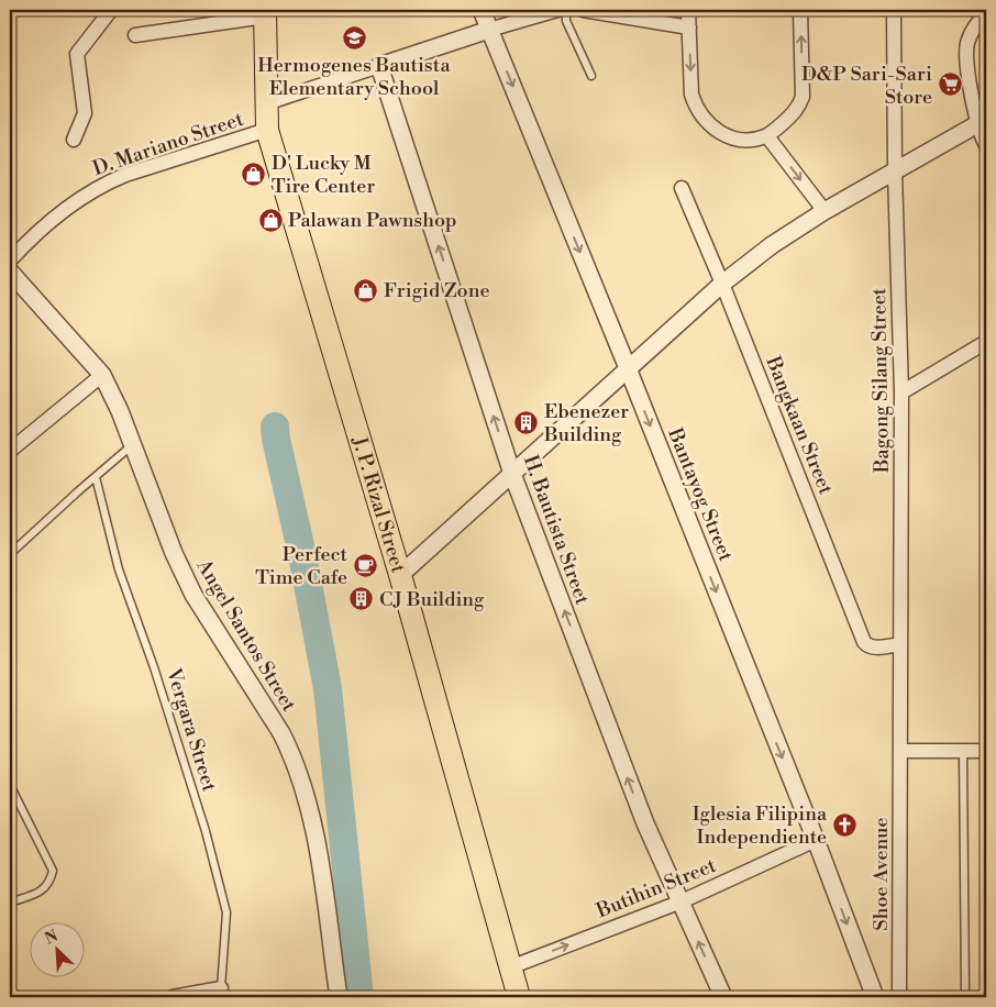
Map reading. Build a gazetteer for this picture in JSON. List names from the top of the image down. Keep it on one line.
{"streets":{"main road":["J. P. Rizal Street"],"street":["D. Mariano Street","Bagong Silang Street","Bangkaan Street","Bantayog Street","H. Bautista Street","Angel Santos Street","Shoe Avenue","Butihin Street"],"lane":["Vergara Street"]},"crossings":[["D. Mariano Street","J. P. Rizal Street"],["Bagong Silang Street","Bangkaan Street"],["Bagong Silang Street","Shoe Avenue"],["Bantayog Street","Butihin Street"],["J. P. Rizal Street","Butihin Street"],["H. Bautista Street","Butihin Street"]],"one_way":["Bantayog Street","H. Bautista Street","Butihin Street"],"places":{"school or university":["Hermogenes Bautista Elementary School"],"supermarket":["D&P Sari-Sari Store"],"shop":["D' Lucky M Tire Center","Palawan Pawnshop","Frigid Zone"],"building":["Ebenezer Building","CJ Building"],"cafe":["Perfect Time Cafe"],"church":["Iglesia Filipina Independiente"]},"north":"top left"}
